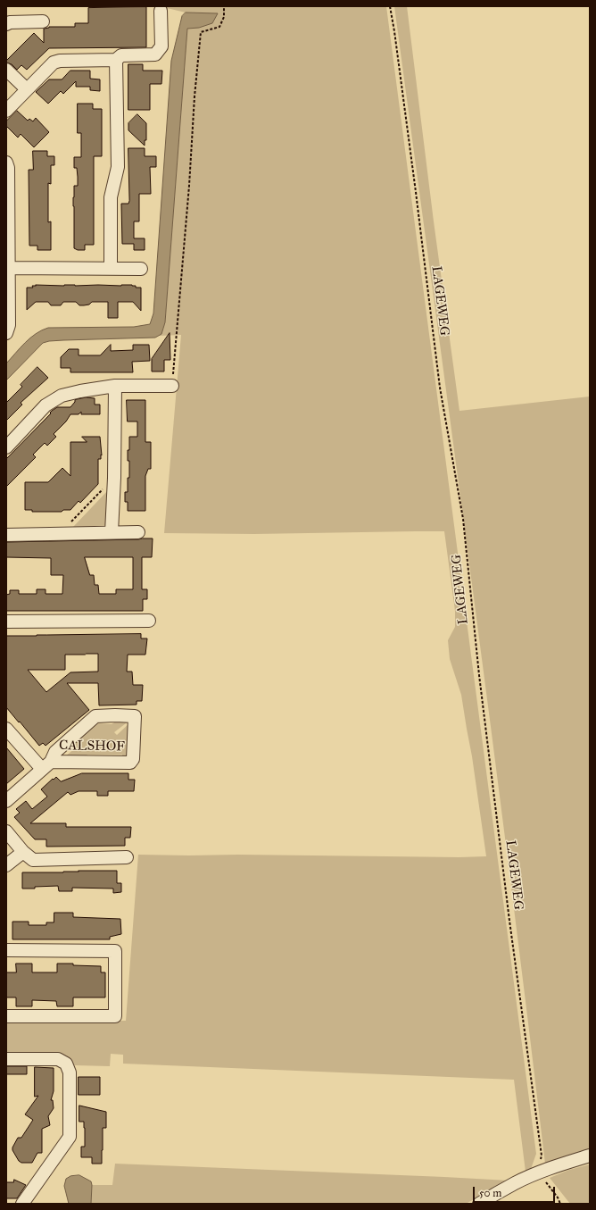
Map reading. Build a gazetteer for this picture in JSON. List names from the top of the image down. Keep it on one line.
{"streets":{"street":["CALSHOF"],"path":["LAGEWEG"]},"scale_bar":"50 m"}
